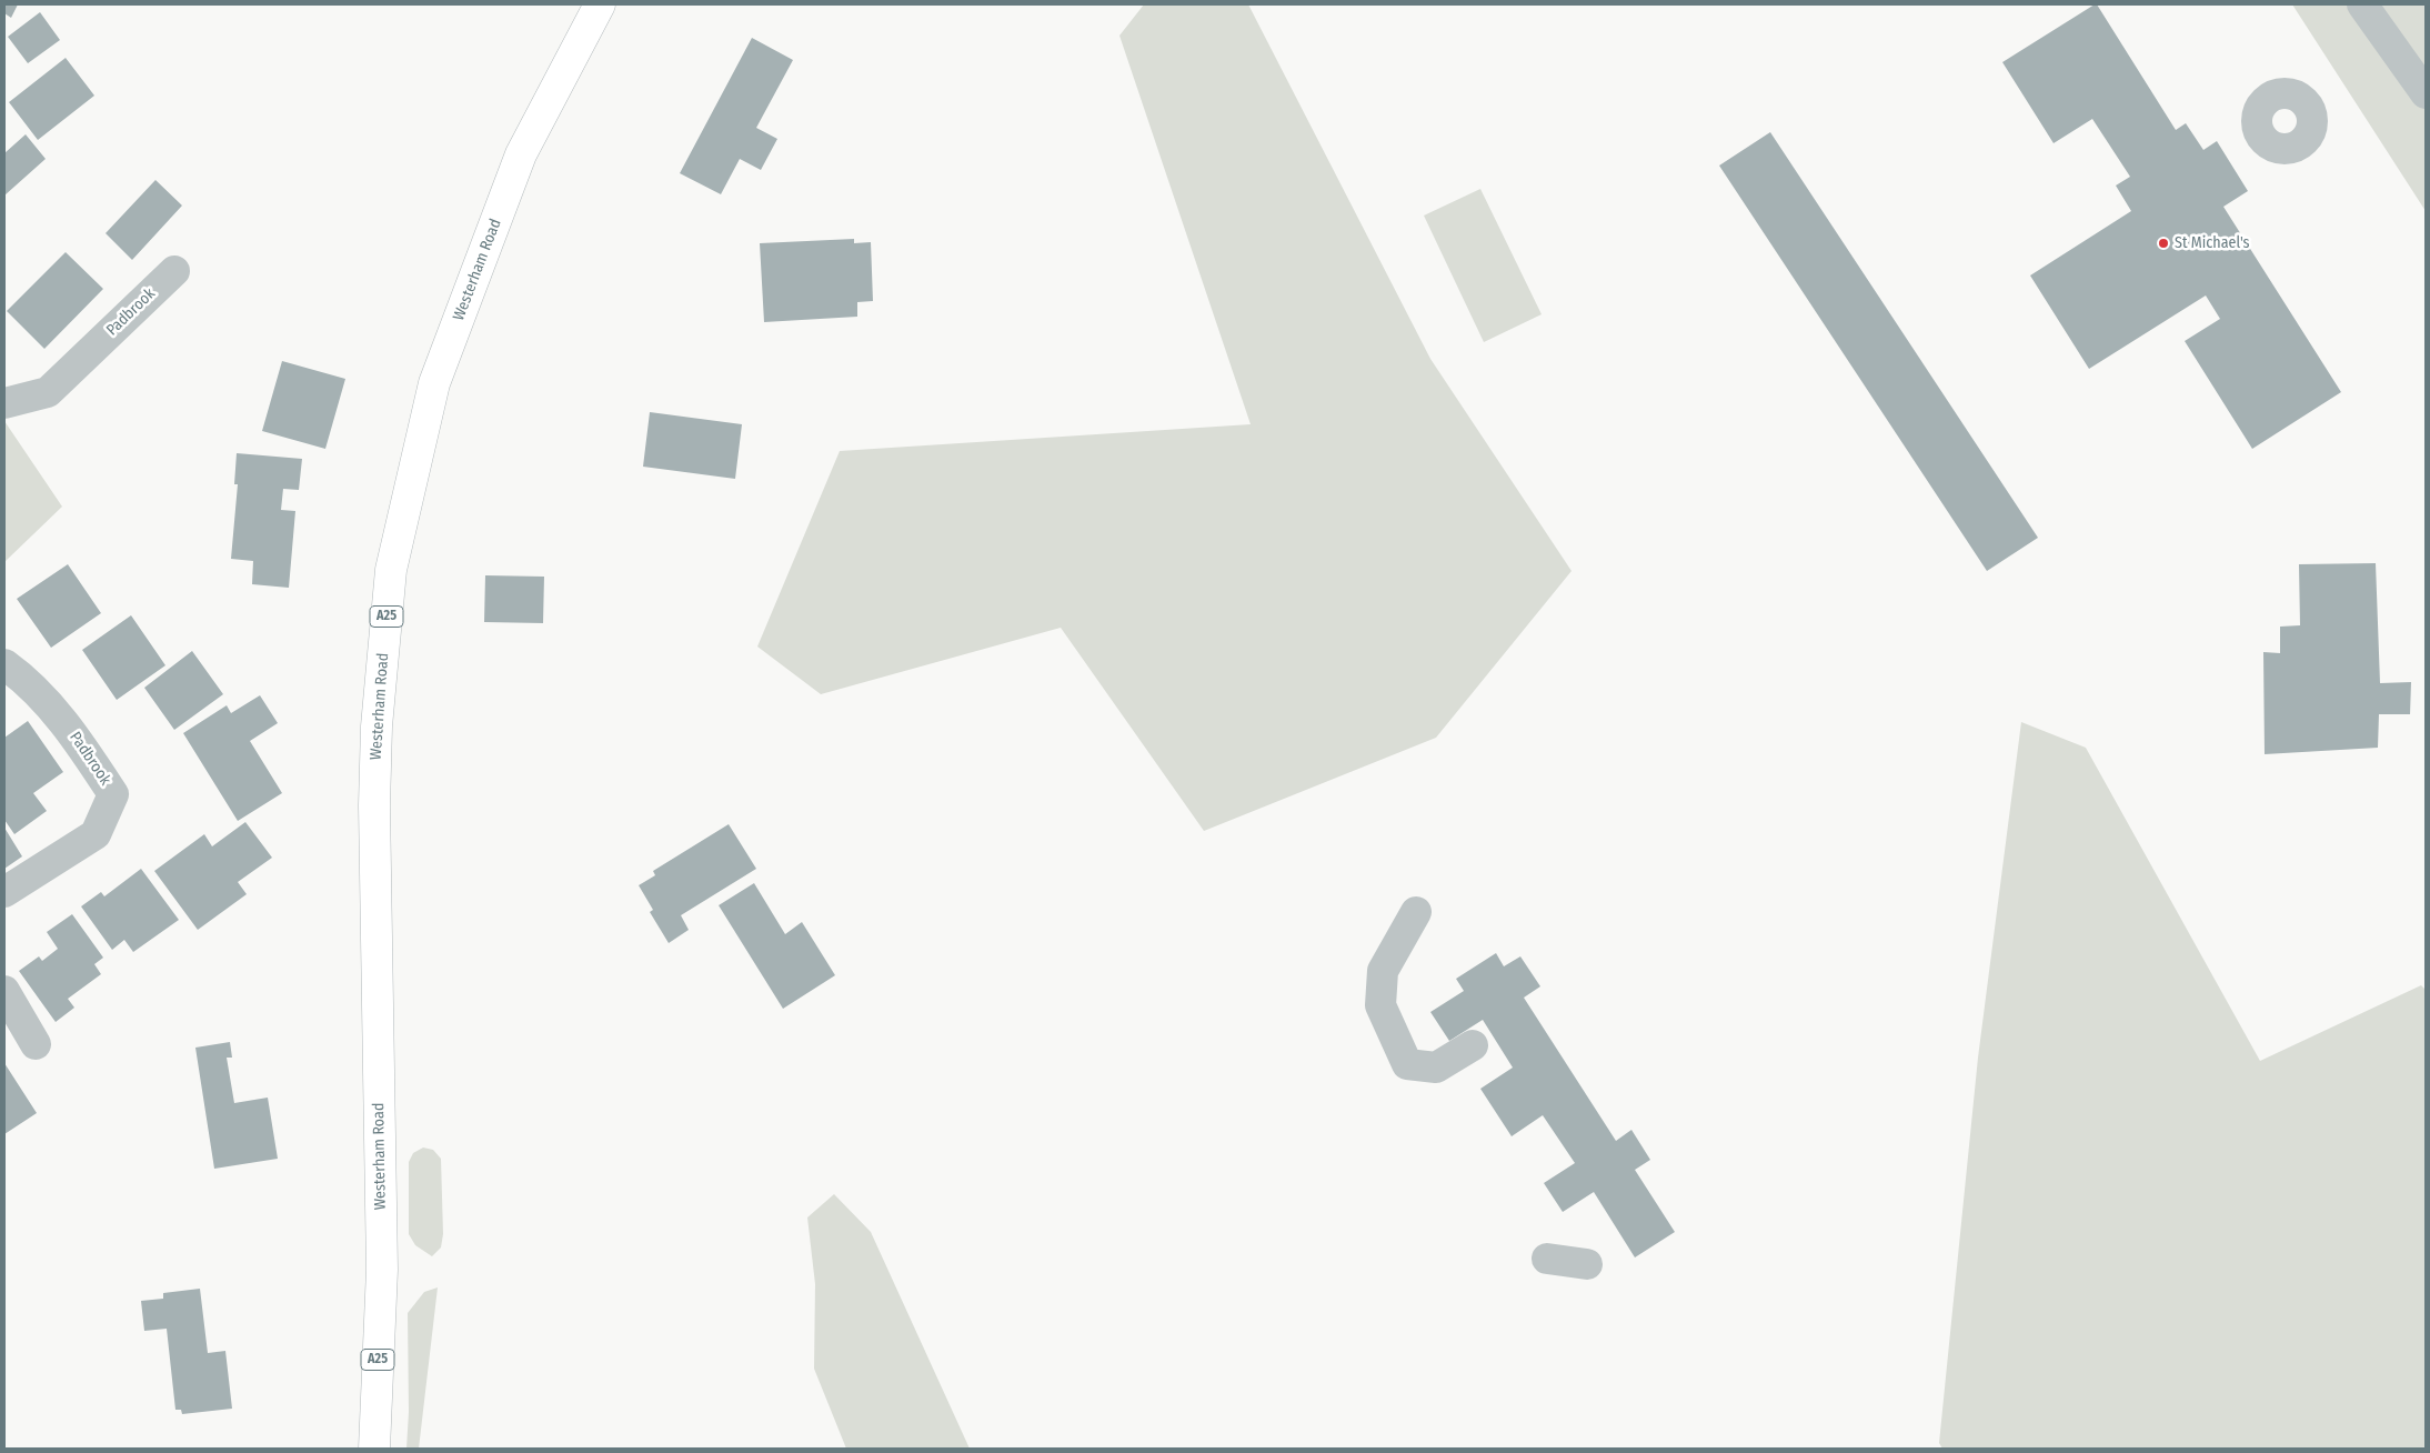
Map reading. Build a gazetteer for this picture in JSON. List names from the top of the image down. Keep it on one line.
{"streets":{"main road":["Westerham Road","A25"],"street":["Padbrook"]},"places":["St Michael's"]}
